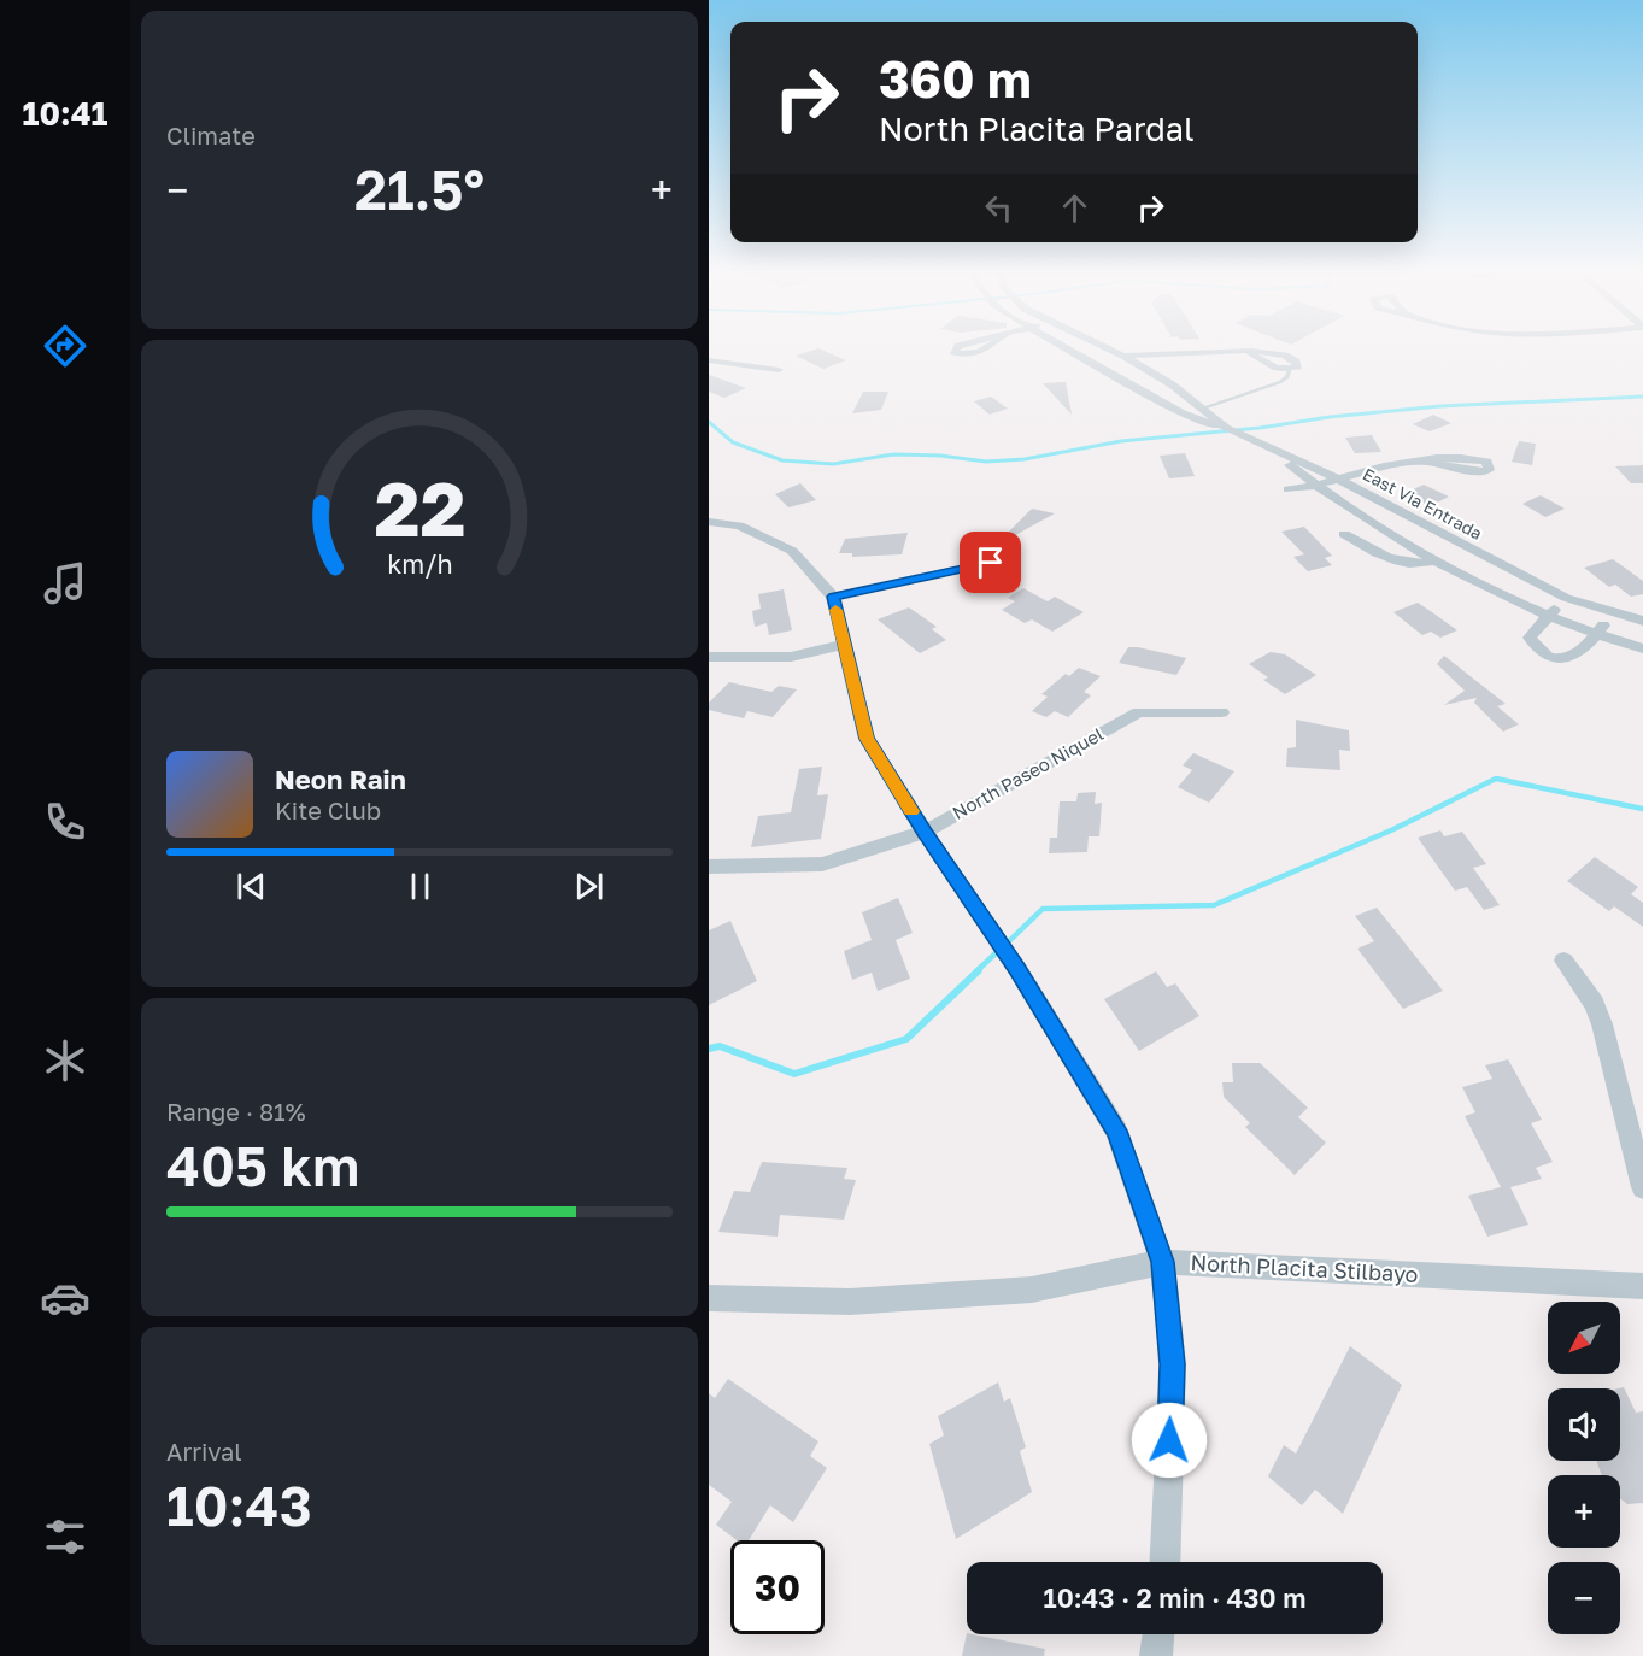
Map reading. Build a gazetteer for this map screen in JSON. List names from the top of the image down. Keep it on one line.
{"streets":{"street":["East Via Entrada","North Paseo Niquel","North Placita Stilbayo"]},"north":"bottom left","page":{"tabs":"10:41","tile":["Climate",["Range · 81%","405 km"],["Arrival","10:43"]],"turn":["360 m","North Placita Pardal"],"heat":["−","21.5°","+"],"song":["Neon Rain","Kite Club"],"map_buttons":["+","−"],"limit":"30","trip":"10:43 · 2 min · 430 m","gauge":["22","km/h"]}}
